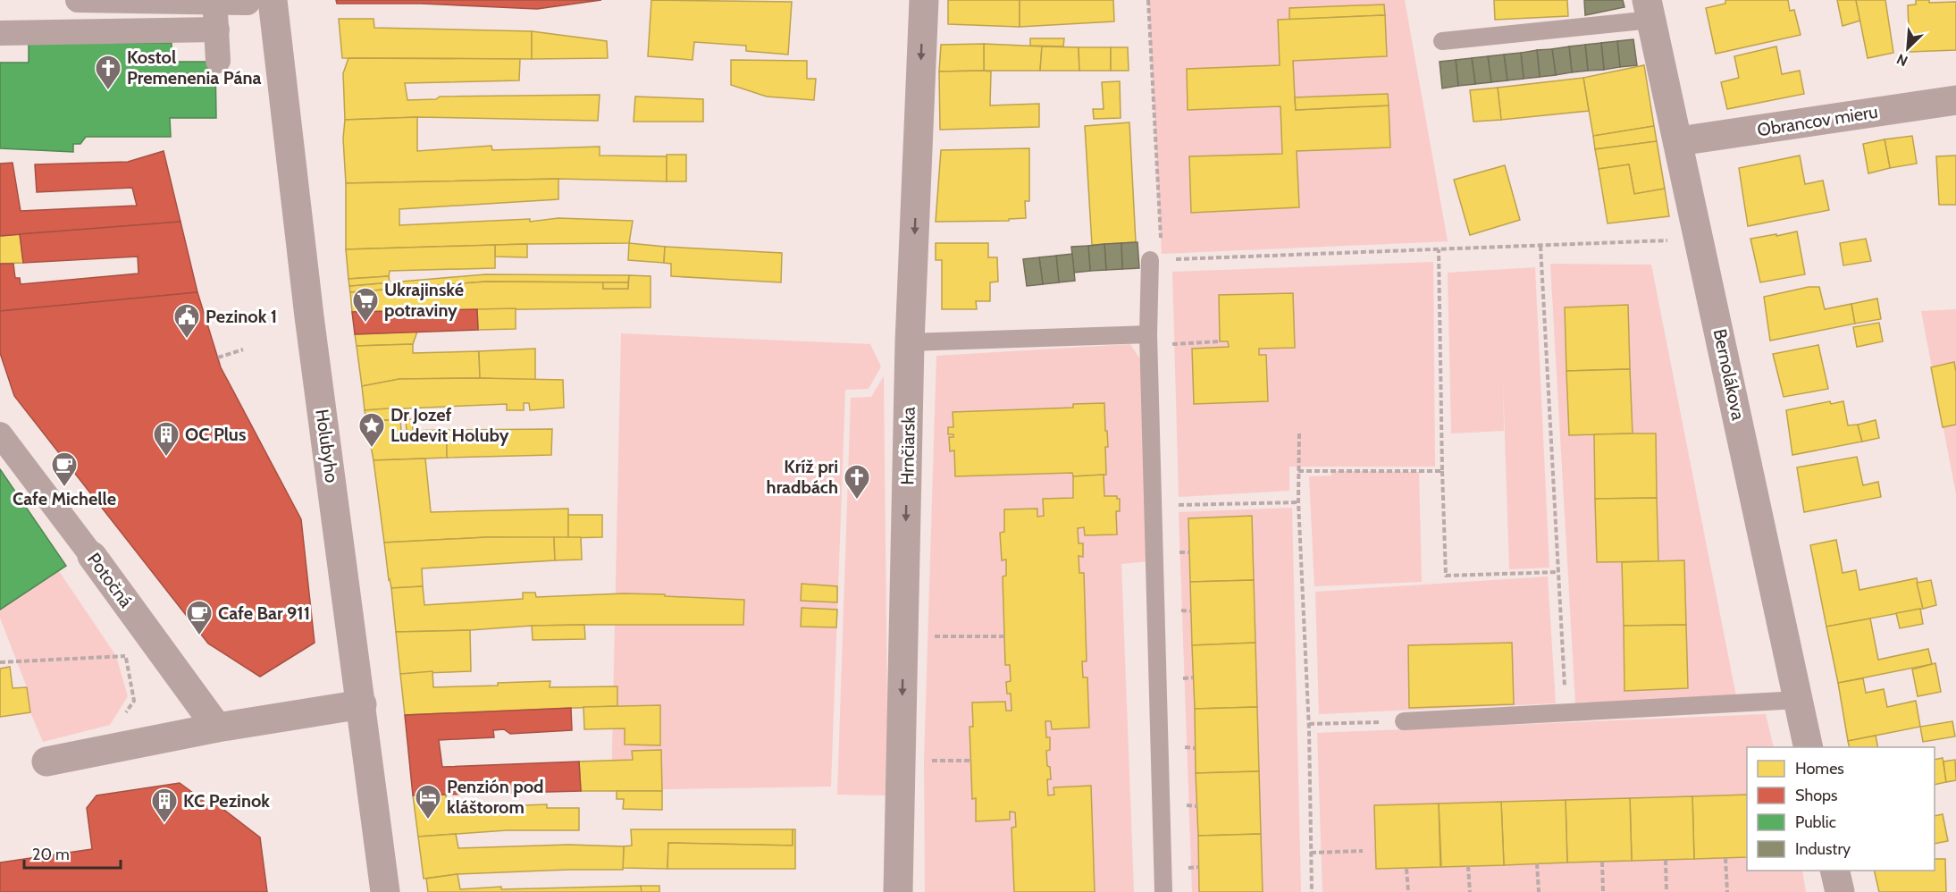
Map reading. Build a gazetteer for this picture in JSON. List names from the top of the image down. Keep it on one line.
{"streets":{"street":["Obrancov mieru","Bernolákova","Holubyho","Hrnčiarska","Potočná"]},"crossings":[["Obrancov mieru","Bernolákova"]],"one_way":["Hrnčiarska"],"places":{"church":["Kostol Premenenia Pána","Kríž pri hradbách"],"supermarket":["Ukrajinské potraviny"],"public building":["Pezinok 1"],"place":["Dr Jozef Ludevit Holuby"],"building":["OC Plus","KC Pezinok"],"cafe":["Cafe Michelle","Cafe Bar 911"],"hotel":["Penzión pod kláštorom"]},"legend":["Homes","Shops","Public","Industry"],"scale_bar":"20 m","north":"bottom left"}
